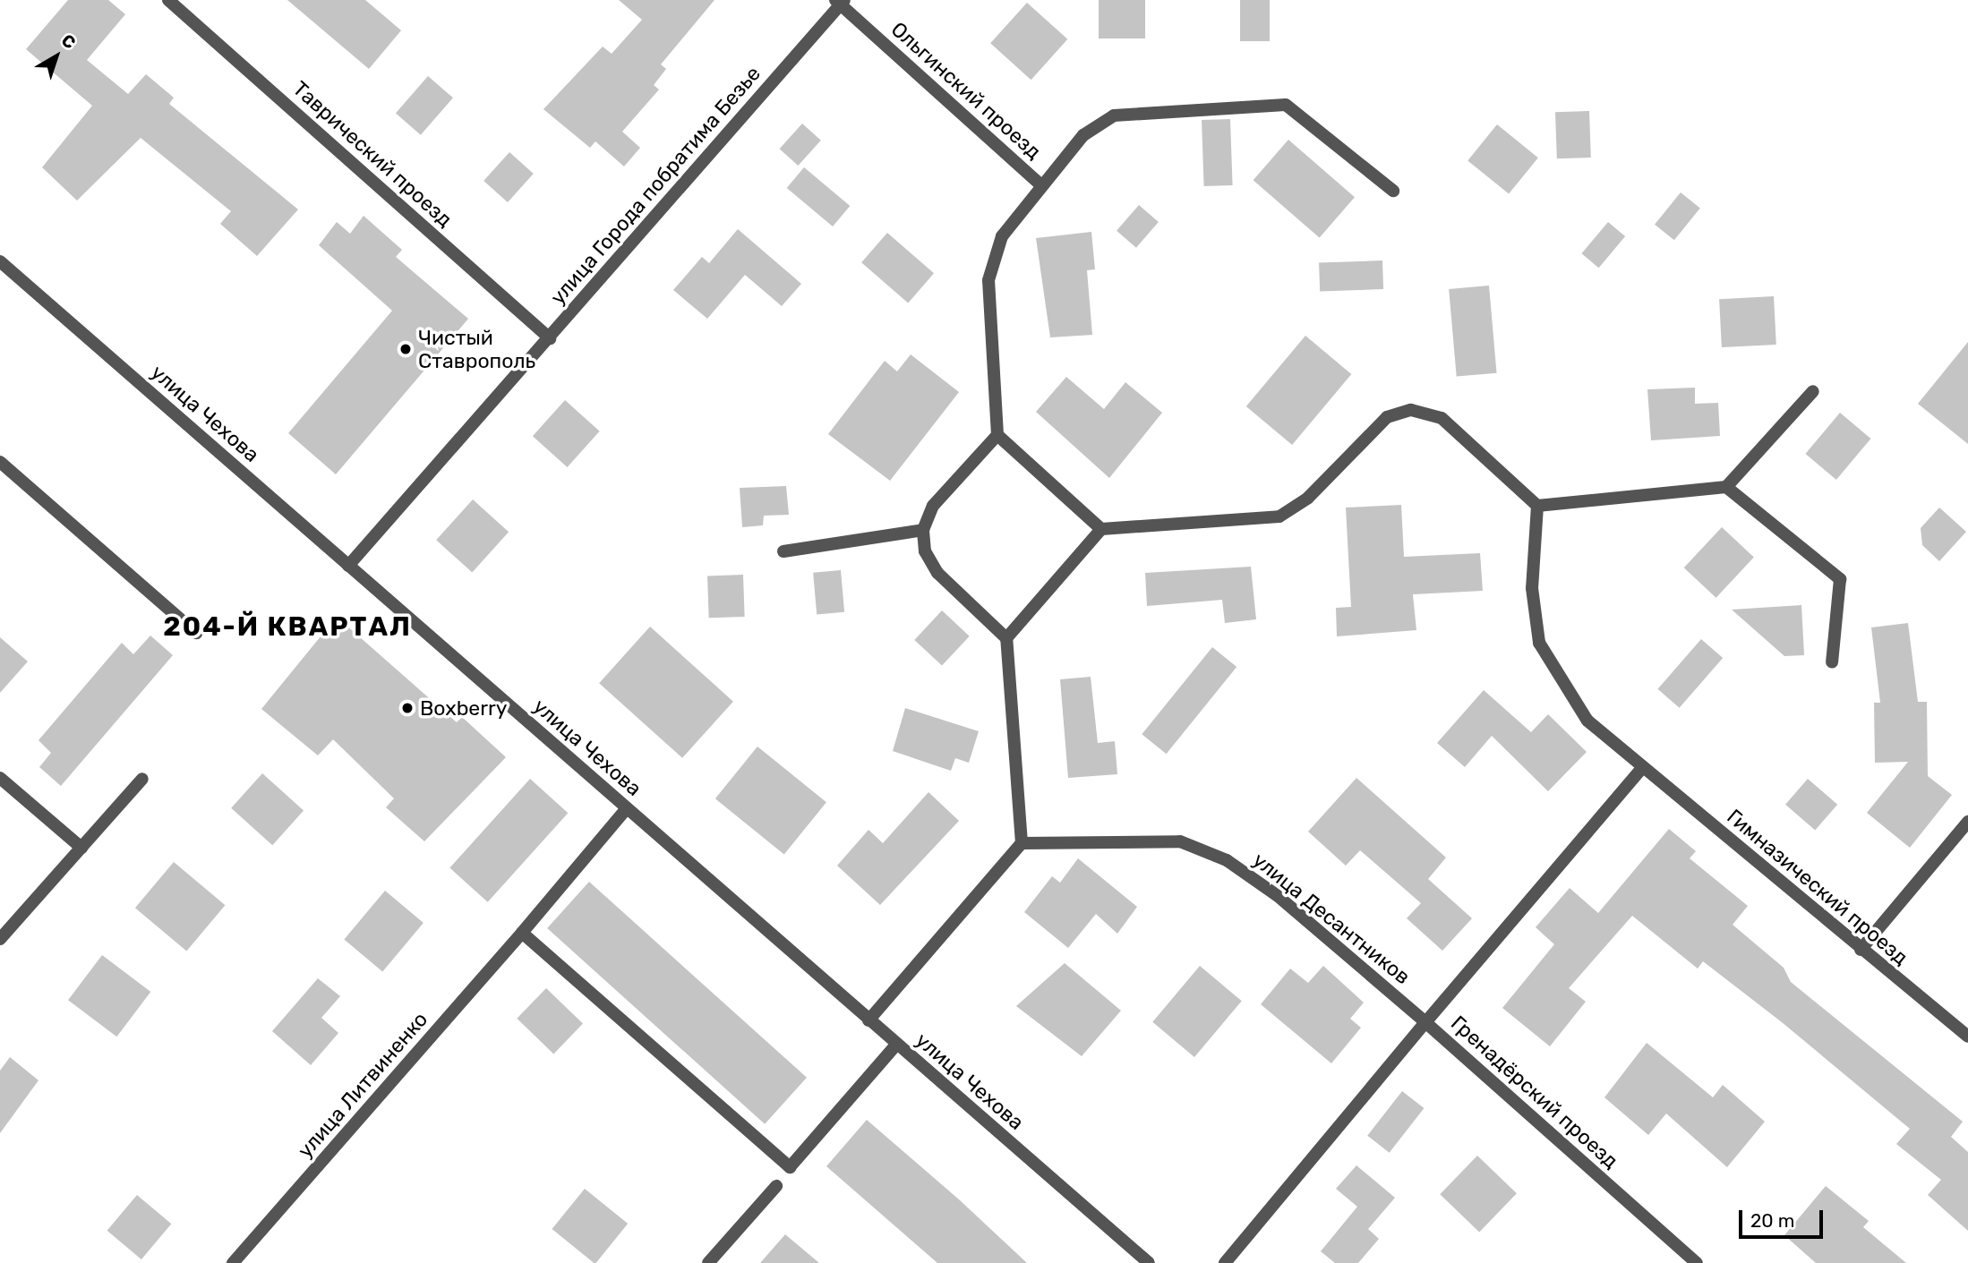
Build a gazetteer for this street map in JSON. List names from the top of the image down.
{
  "streets": {
    "street": [
      "Ольгинский проезд",
      "Таврический проезд",
      "улица Города побратима Безье",
      "улица Чехова",
      "Гимназический проезд",
      "улица Десантников",
      "улица Литвиненко",
      "Гренадёрский проезд"
    ]
  },
  "crossings": [
    ["Ольгинский проезд", "улица Города побратима Безье"],
    ["Таврический проезд", "улица Города побратима Безье"],
    ["улица Города побратима Безье", "улица Чехова"],
    ["улица Чехова", "улица Литвиненко"],
    ["Гимназический проезд", "Гренадёрский проезд"],
    ["улица Десантников", "Гренадёрский проезд"]
  ],
  "districts": ["204-Й КВАРТАЛ"],
  "places": ["Чистый Ставрополь", "Boxberry"],
  "scale_bar": "20 m",
  "north": "top right"
}
